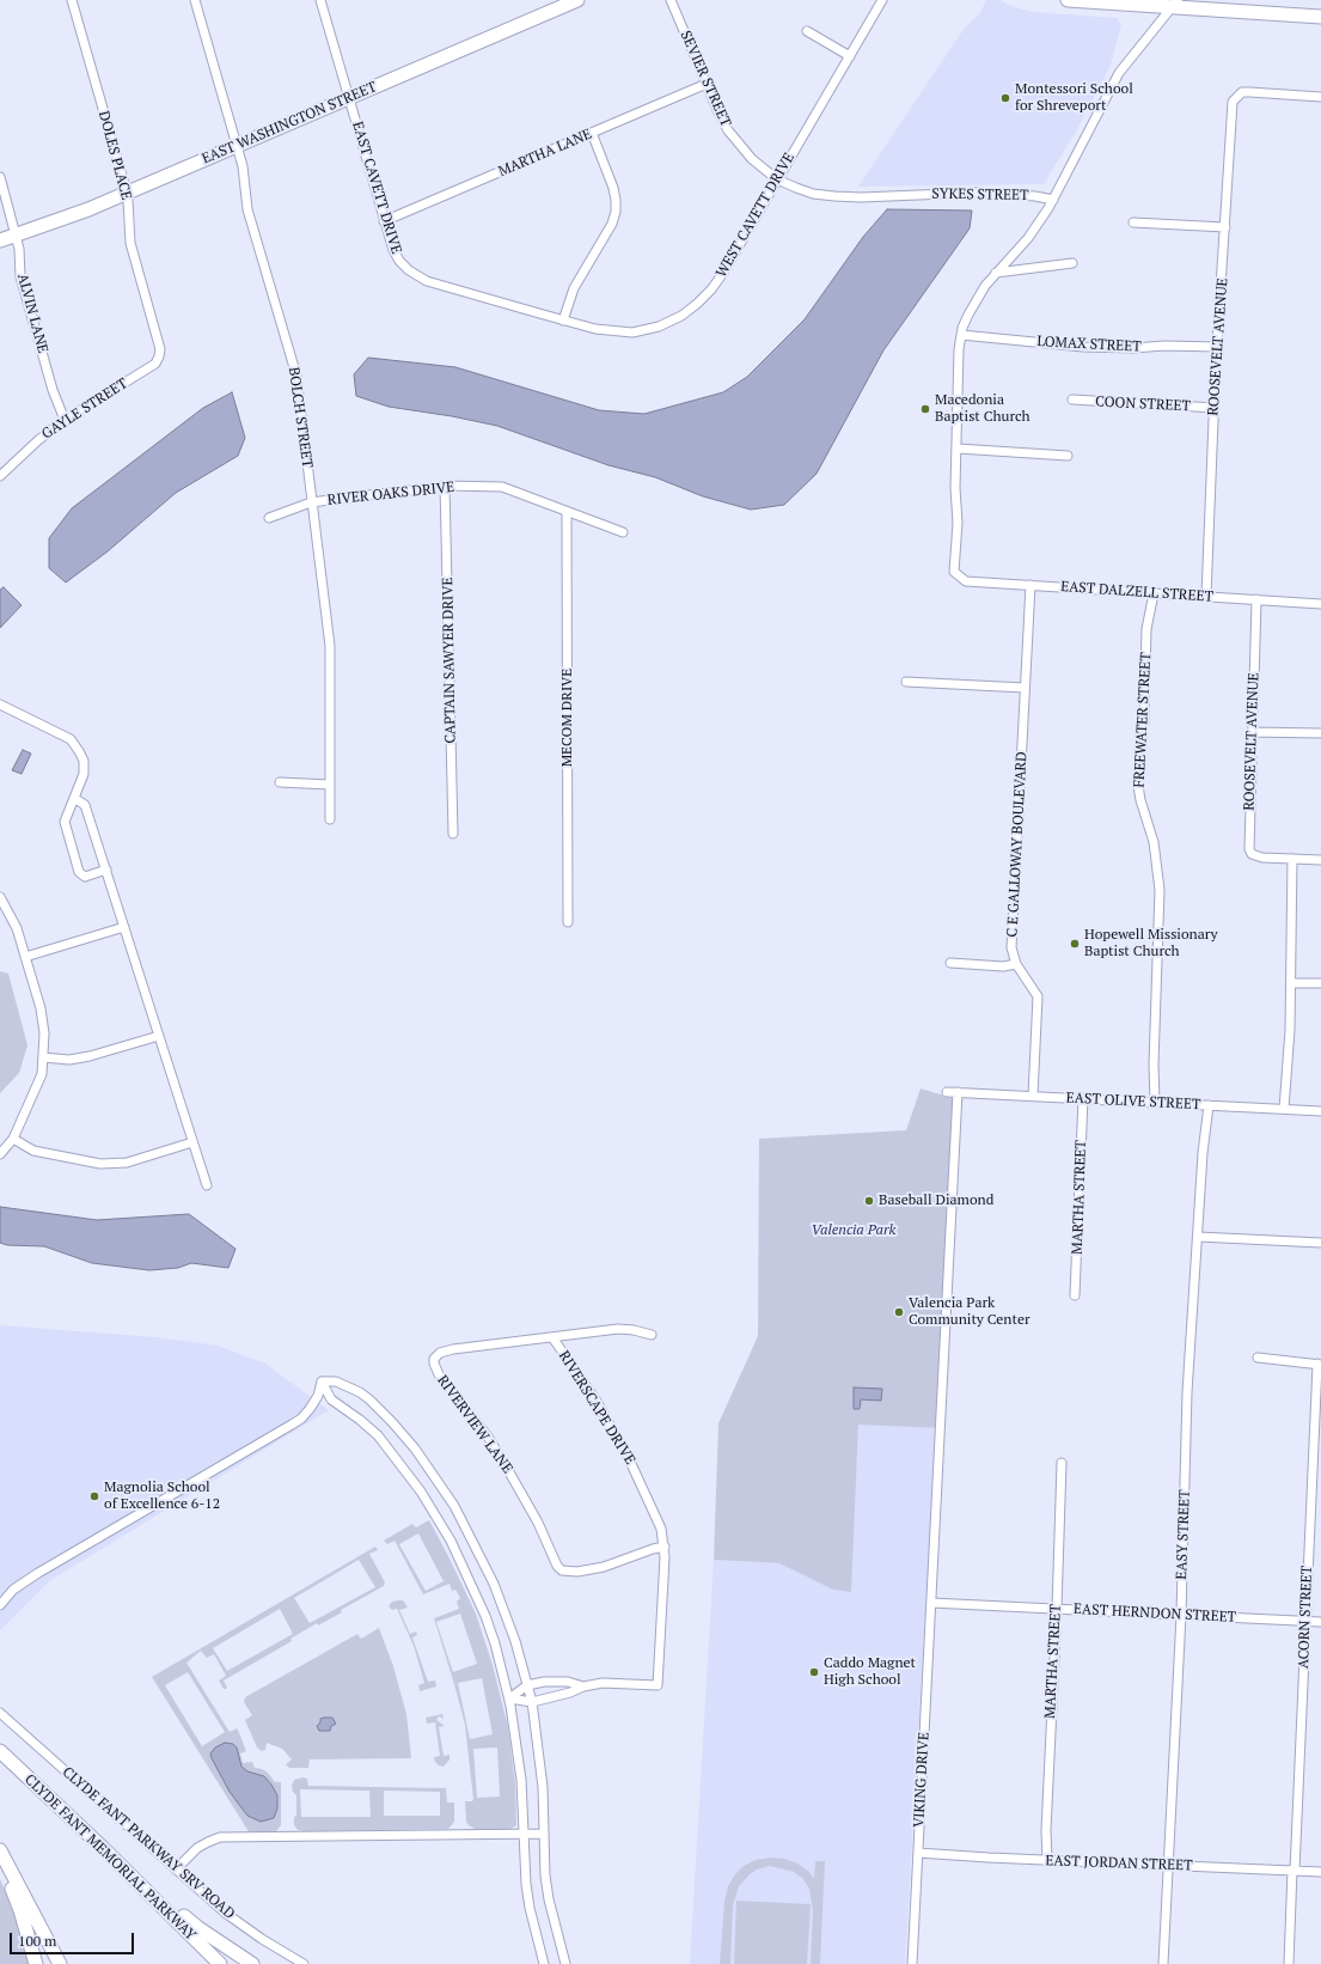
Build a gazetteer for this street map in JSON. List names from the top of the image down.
{
  "streets": {
    "street": [
      "SEVIER STREET",
      "EAST WASHINGTON STREET",
      "MARTHA LANE",
      "DOLES PLACE",
      "EAST CAVETT DRIVE",
      "SYKES STREET",
      "WEST CAVETT DRIVE",
      "ALVIN LANE",
      "LOMAX STREET",
      "ROOSEVELT AVENUE",
      "COON STREET",
      "GAYLE STREET",
      "BOLCH STREET",
      "RIVER OAKS DRIVE",
      "EAST DALZELL STREET",
      "CAPTAIN SAWYER DRIVE",
      "MECOM DRIVE",
      "FREEWATER STREET",
      "C E GALLOWAY BOULEVARD",
      "EAST OLIVE STREET",
      "MARTHA STREET",
      "RIVERSCAPE DRIVE",
      "RIVERVIEW LANE",
      "EASY STREET",
      "EAST HERNDON STREET",
      "ACORN STREET",
      "VIKING DRIVE",
      "CLYDE FANT PARKWAY SRV ROAD",
      "CLYDE FANT MEMORIAL PARKWAY",
      "EAST JORDAN STREET"
    ]
  },
  "crossings": [
    ["SEVIER STREET", "MARTHA LANE"],
    ["SEVIER STREET", "SYKES STREET"],
    ["SEVIER STREET", "WEST CAVETT DRIVE"],
    ["EAST WASHINGTON STREET", "DOLES PLACE"],
    ["EAST WASHINGTON STREET", "EAST CAVETT DRIVE"],
    ["EAST WASHINGTON STREET", "ALVIN LANE"],
    ["EAST WASHINGTON STREET", "BOLCH STREET"],
    ["MARTHA LANE", "EAST CAVETT DRIVE"],
    ["DOLES PLACE", "GAYLE STREET"],
    ["EAST CAVETT DRIVE", "WEST CAVETT DRIVE"],
    ["ALVIN LANE", "GAYLE STREET"],
    ["LOMAX STREET", "ROOSEVELT AVENUE"],
    ["ROOSEVELT AVENUE", "COON STREET"],
    ["ROOSEVELT AVENUE", "EAST DALZELL STREET"],
    ["BOLCH STREET", "RIVER OAKS DRIVE"],
    ["RIVER OAKS DRIVE", "CAPTAIN SAWYER DRIVE"],
    ["RIVER OAKS DRIVE", "MECOM DRIVE"],
    ["EAST DALZELL STREET", "FREEWATER STREET"],
    ["EAST DALZELL STREET", "C E GALLOWAY BOULEVARD"],
    ["FREEWATER STREET", "EAST OLIVE STREET"],
    ["C E GALLOWAY BOULEVARD", "EAST OLIVE STREET"],
    ["EAST OLIVE STREET", "MARTHA STREET"],
    ["EAST OLIVE STREET", "EASY STREET"],
    ["EAST OLIVE STREET", "VIKING DRIVE"],
    ["MARTHA STREET", "EAST HERNDON STREET"],
    ["MARTHA STREET", "EAST JORDAN STREET"],
    ["RIVERSCAPE DRIVE", "RIVERVIEW LANE"],
    ["EASY STREET", "EAST HERNDON STREET"],
    ["EASY STREET", "EAST JORDAN STREET"],
    ["EAST HERNDON STREET", "ACORN STREET"],
    ["EAST HERNDON STREET", "VIKING DRIVE"],
    ["ACORN STREET", "EAST JORDAN STREET"],
    ["VIKING DRIVE", "EAST JORDAN STREET"]
  ],
  "parks": ["Valencia Park"],
  "places": [
    "Montessori School for Shreveport",
    "Macedonia Baptist Church",
    "Hopewell Missionary Baptist Church",
    "Baseball Diamond",
    "Valencia Park Community Center",
    "Magnolia School of Excellence 6-12",
    "Caddo Magnet High School"
  ],
  "scale_bar": "100 m"
}
